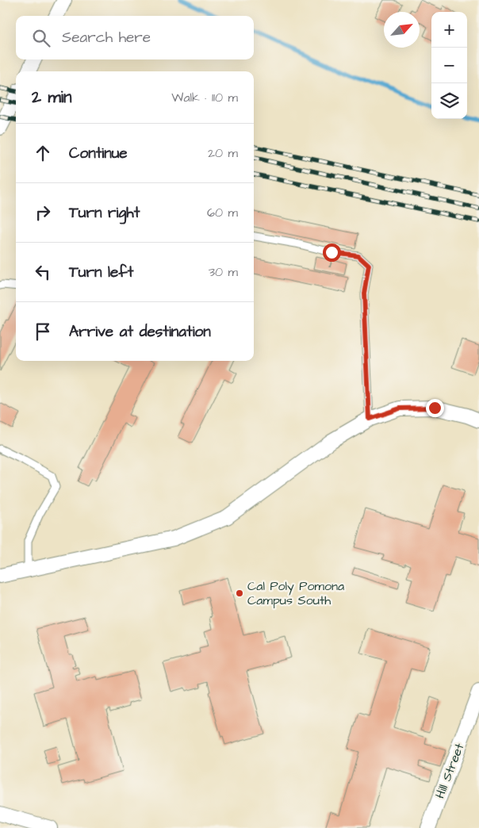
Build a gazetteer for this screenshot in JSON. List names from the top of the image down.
{
  "streets": {
    "street": ["Hill Street"]
  },
  "places": ["Cal Poly Pomona Campus South"],
  "north": "top right",
  "page": {
    "map_buttons": ["+", "−"],
    "search": "Search here",
    "heading": ["2 min", "Walk · 110 m"],
    "list": [
      ["Continue", "20 m"],
      ["Turn right", "60 m"],
      ["Turn left", "30 m"],
      "Arrive at destination"
    ]
  }
}
